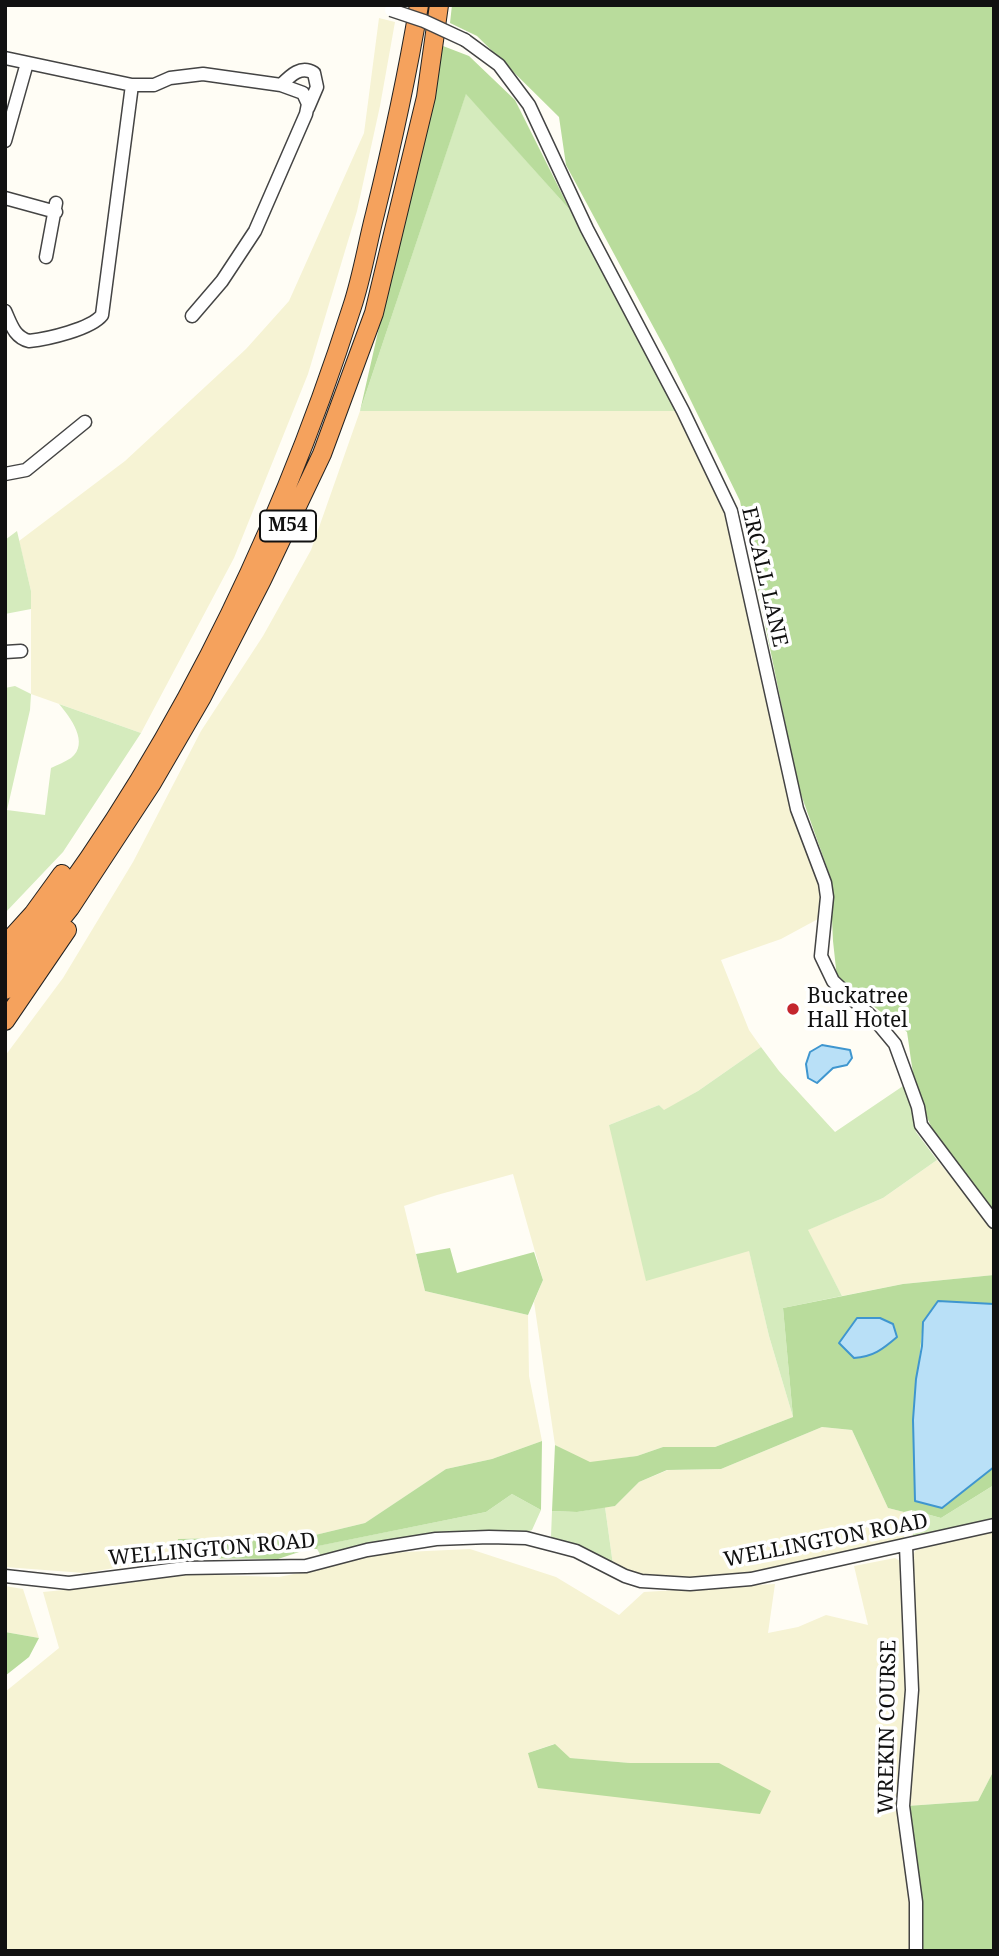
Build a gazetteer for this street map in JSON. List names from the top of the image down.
{
  "streets": {
    "highway": ["M54"],
    "street": ["ERCALL LANE", "WELLINGTON ROAD", "WREKIN COURSE"]
  },
  "crossings": [
    ["WELLINGTON ROAD", "WREKIN COURSE"]
  ],
  "places": ["Buckatree Hall Hotel"]
}
